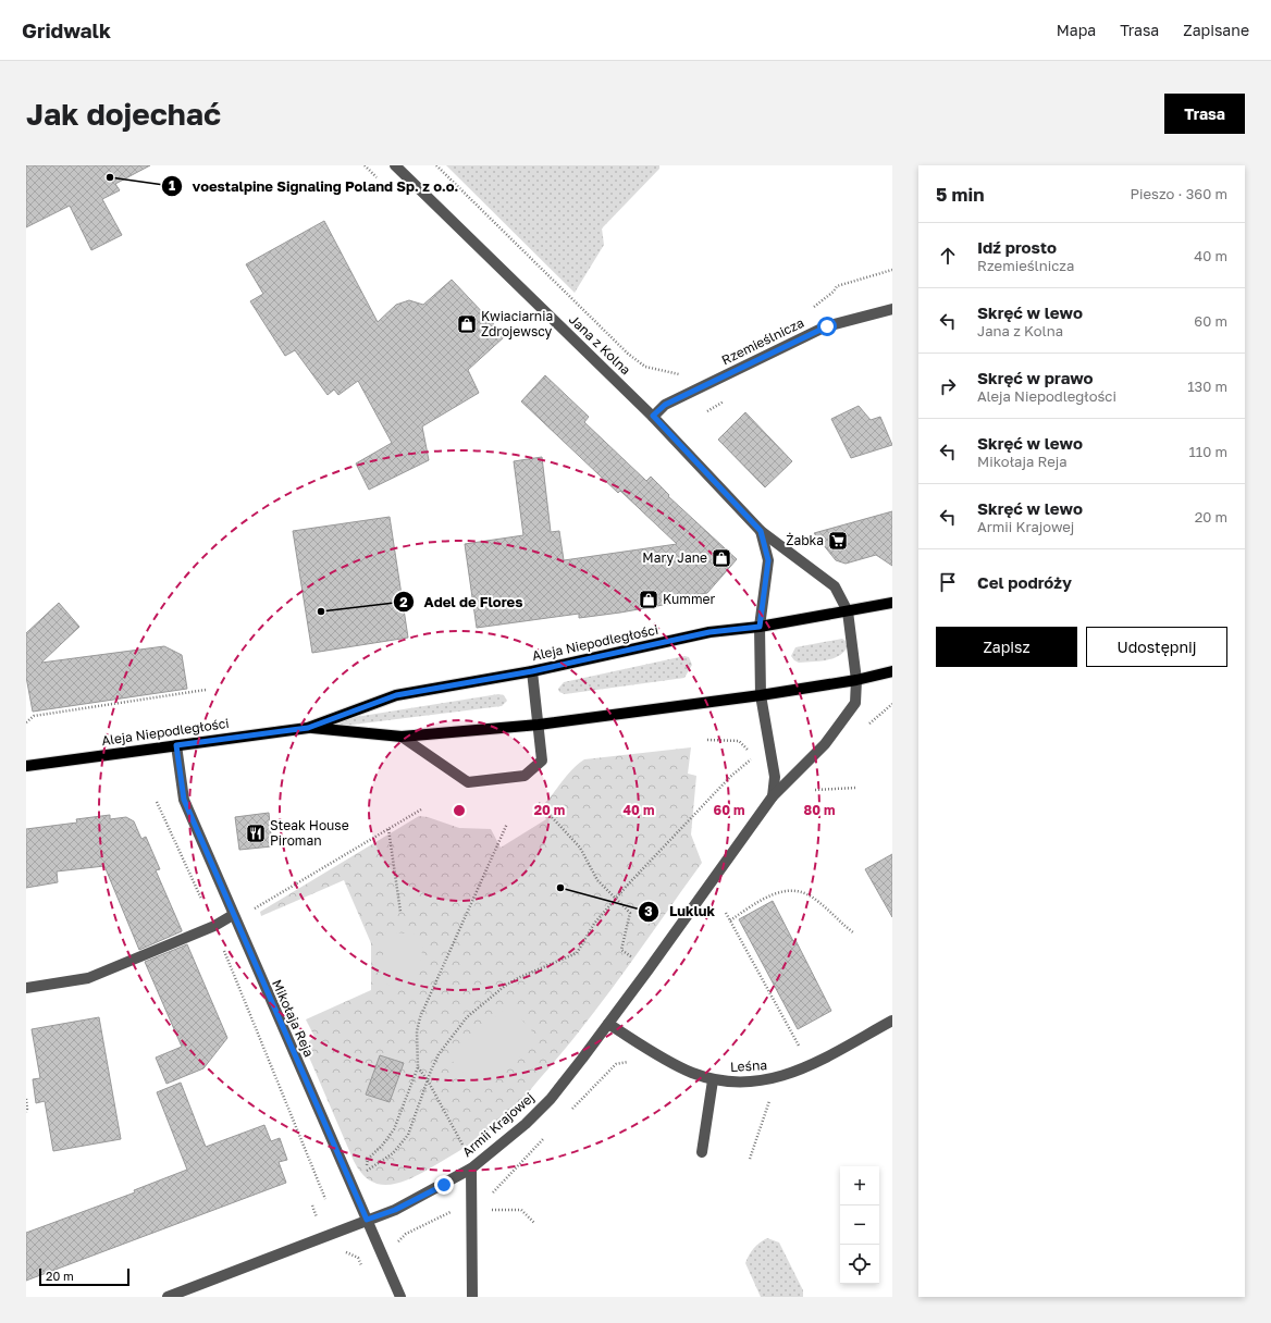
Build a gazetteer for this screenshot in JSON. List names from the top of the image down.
{
  "streets": {
    "main road": ["Aleja Niepodległości"],
    "street": [
      "Rzemieślnicza",
      "Jana z Kolna",
      "Mikołaja Reja",
      "Leśna",
      "Armii Krajowej"
    ]
  },
  "crossings": [
    ["Rzemieślnicza", "Jana z Kolna"],
    ["Jana z Kolna", "Aleja Niepodległości"],
    ["Jana z Kolna", "Armii Krajowej"],
    ["Aleja Niepodległości", "Mikołaja Reja"],
    ["Aleja Niepodległości", "Armii Krajowej"],
    ["Mikołaja Reja", "Armii Krajowej"],
    ["Leśna", "Armii Krajowej"]
  ],
  "places": {
    "other": ["voestalpine Signaling Poland Sp. z o.o.", "Adel de Flores", "Lukluk"],
    "shop": ["Kwiaciarnia Zdrojewscy", "Mary Jane", "Kummer"],
    "supermarket": ["Żabka"],
    "restaurant": ["Steak House Piroman"]
  },
  "scale_bar": "20 m",
  "page": {
    "header": "Gridwalk",
    "nav": ["Mapa", "Trasa", "Zapisane"],
    "buttons": [
      "Trasa",
      ["Zapisz", "Udostępnij"]
    ],
    "title": "Jak dojechać",
    "heading": ["5 min", "Pieszo · 360 m"],
    "list": [
      ["Idź prosto", "Rzemieślnicza", "40 m"],
      ["Skręć w lewo", "Jana z Kolna", "60 m"],
      ["Skręć w prawo", "Aleja Niepodległości", "130 m"],
      ["Skręć w lewo", "Mikołaja Reja", "110 m"],
      ["Skręć w lewo", "Armii Krajowej", "20 m"],
      "Cel podróży"
    ],
    "map_buttons": ["+", "−"],
    "scale": "20 m"
  },
  "rings": [
    "20 m",
    "40 m",
    "60 m",
    "80 m"
  ]
}
